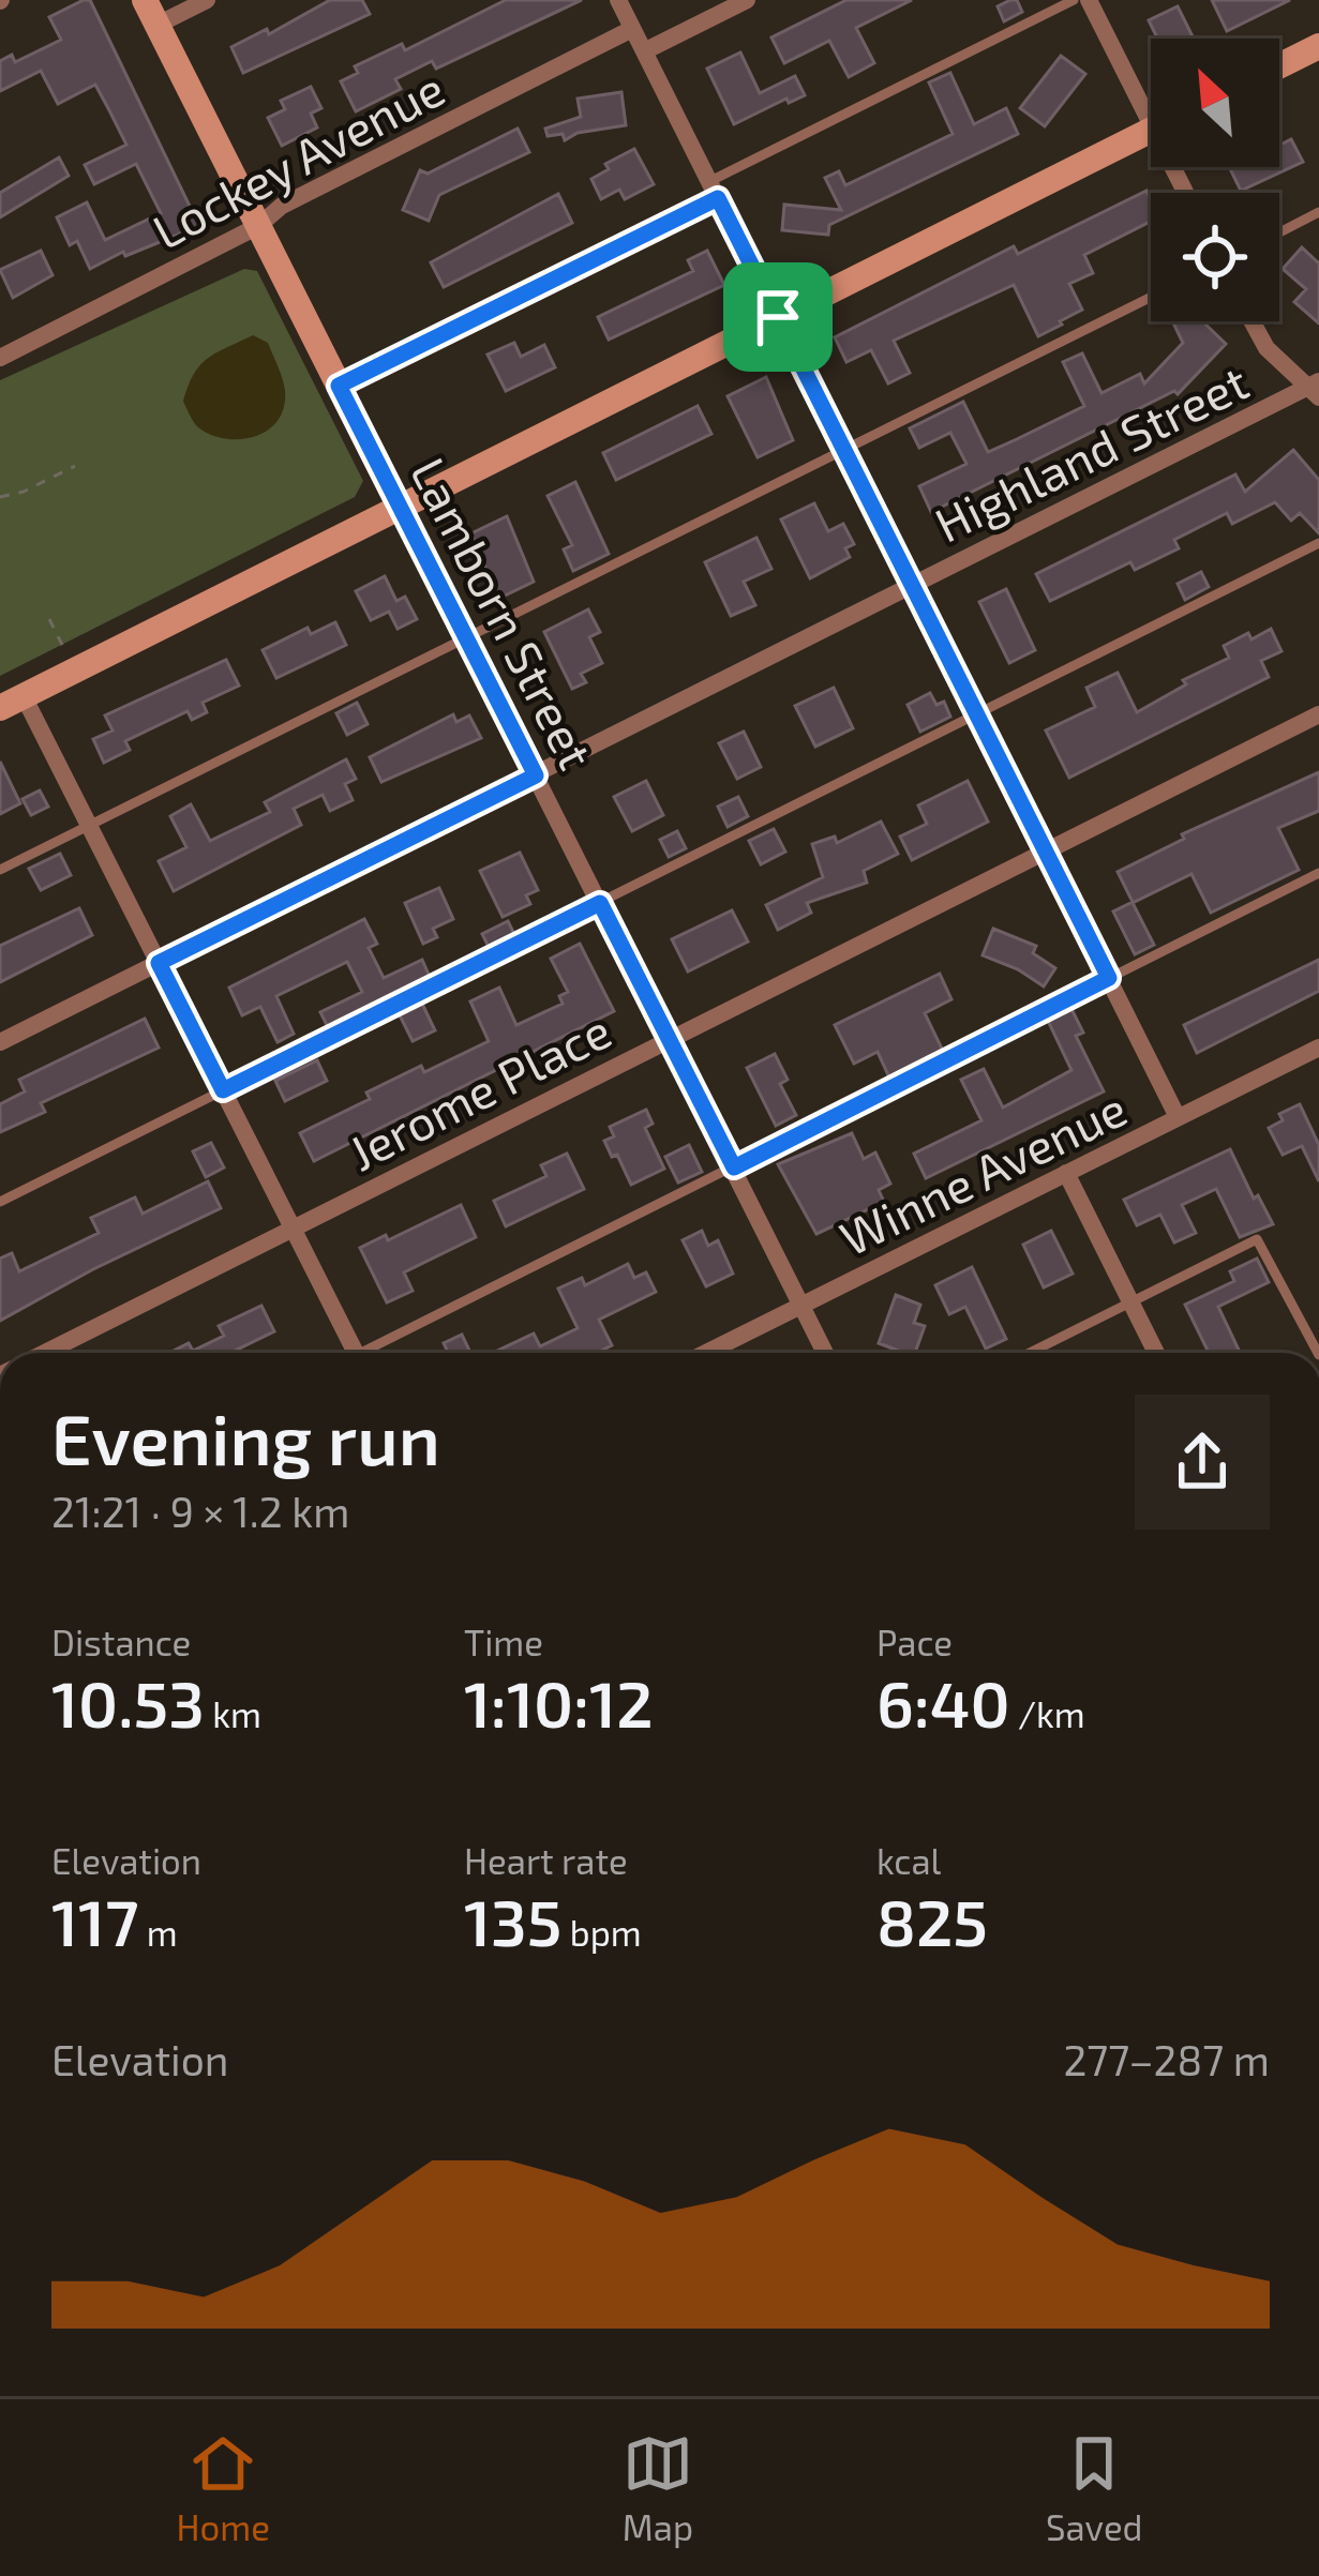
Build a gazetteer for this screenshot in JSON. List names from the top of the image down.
{
  "streets": {
    "street": [
      "Lockey Avenue",
      "Highland Street",
      "Lamborn Street",
      "Jerome Place",
      "Winne Avenue"
    ]
  },
  "crossings": [
    ["Lockey Avenue", "Lamborn Street"],
    ["Highland Street", "Lamborn Street"],
    ["Lamborn Street", "Jerome Place"],
    ["Lamborn Street", "Winne Avenue"]
  ],
  "north": "top left",
  "page": {
    "heading": ["Evening run", "21:21 · 9 × 1.2 km"],
    "stats": [
      ["Distance", "10.53 km"],
      ["Time", "1:10:12"],
      ["Pace", "6:40 /km"],
      ["Elevation", "117 m"],
      ["Heart rate", "135 bpm"],
      ["kcal", "825"]
    ],
    "chart": ["Elevation", "277–287 m"],
    "tabs": ["Home", "Map", "Saved"]
  }
}
